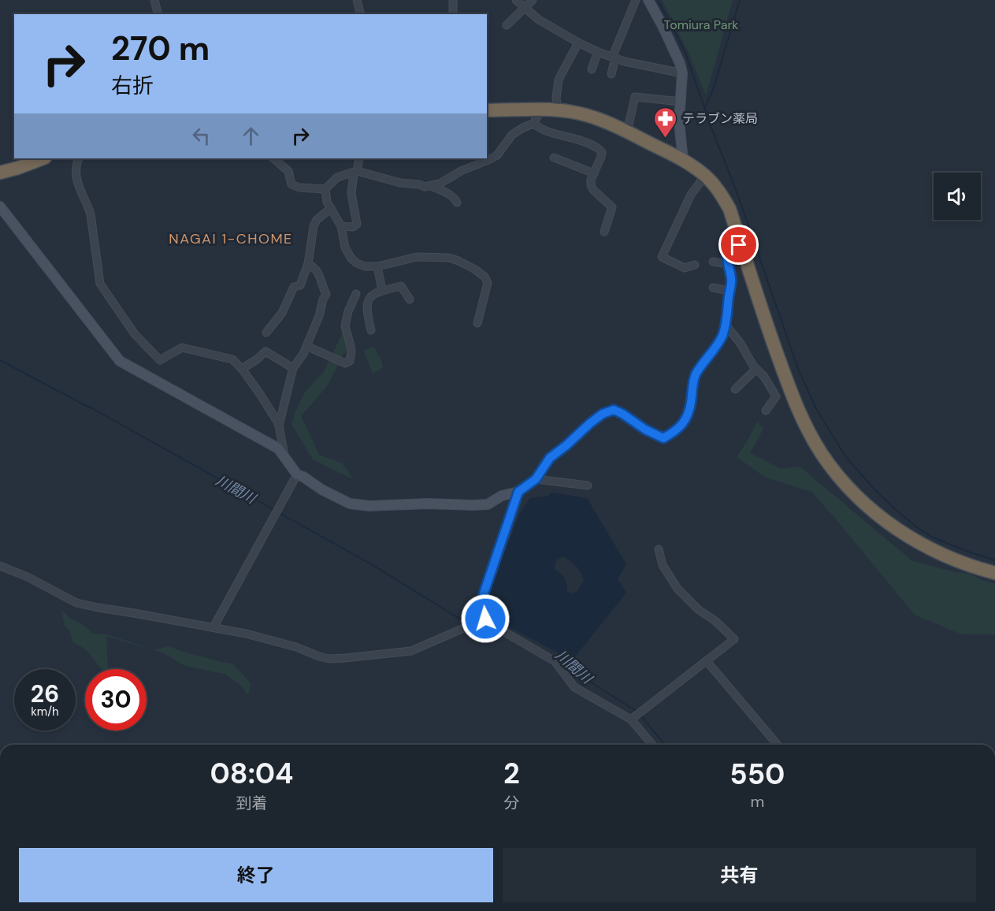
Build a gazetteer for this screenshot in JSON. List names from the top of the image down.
{
  "districts": ["NAGAI 1-CHOME"],
  "water": ["川間川"],
  "parks": ["Tomiura Park"],
  "places": {
    "pharmacy": ["テラブン薬局"]
  },
  "page": {
    "turn": ["270 m", "右折"],
    "speed": "26 km/h",
    "limit": "30",
    "eta": [
      "08:04",
      "到着",
      "2",
      "分",
      "550",
      "m"
    ],
    "buttons": ["終了", "共有"]
  }
}
